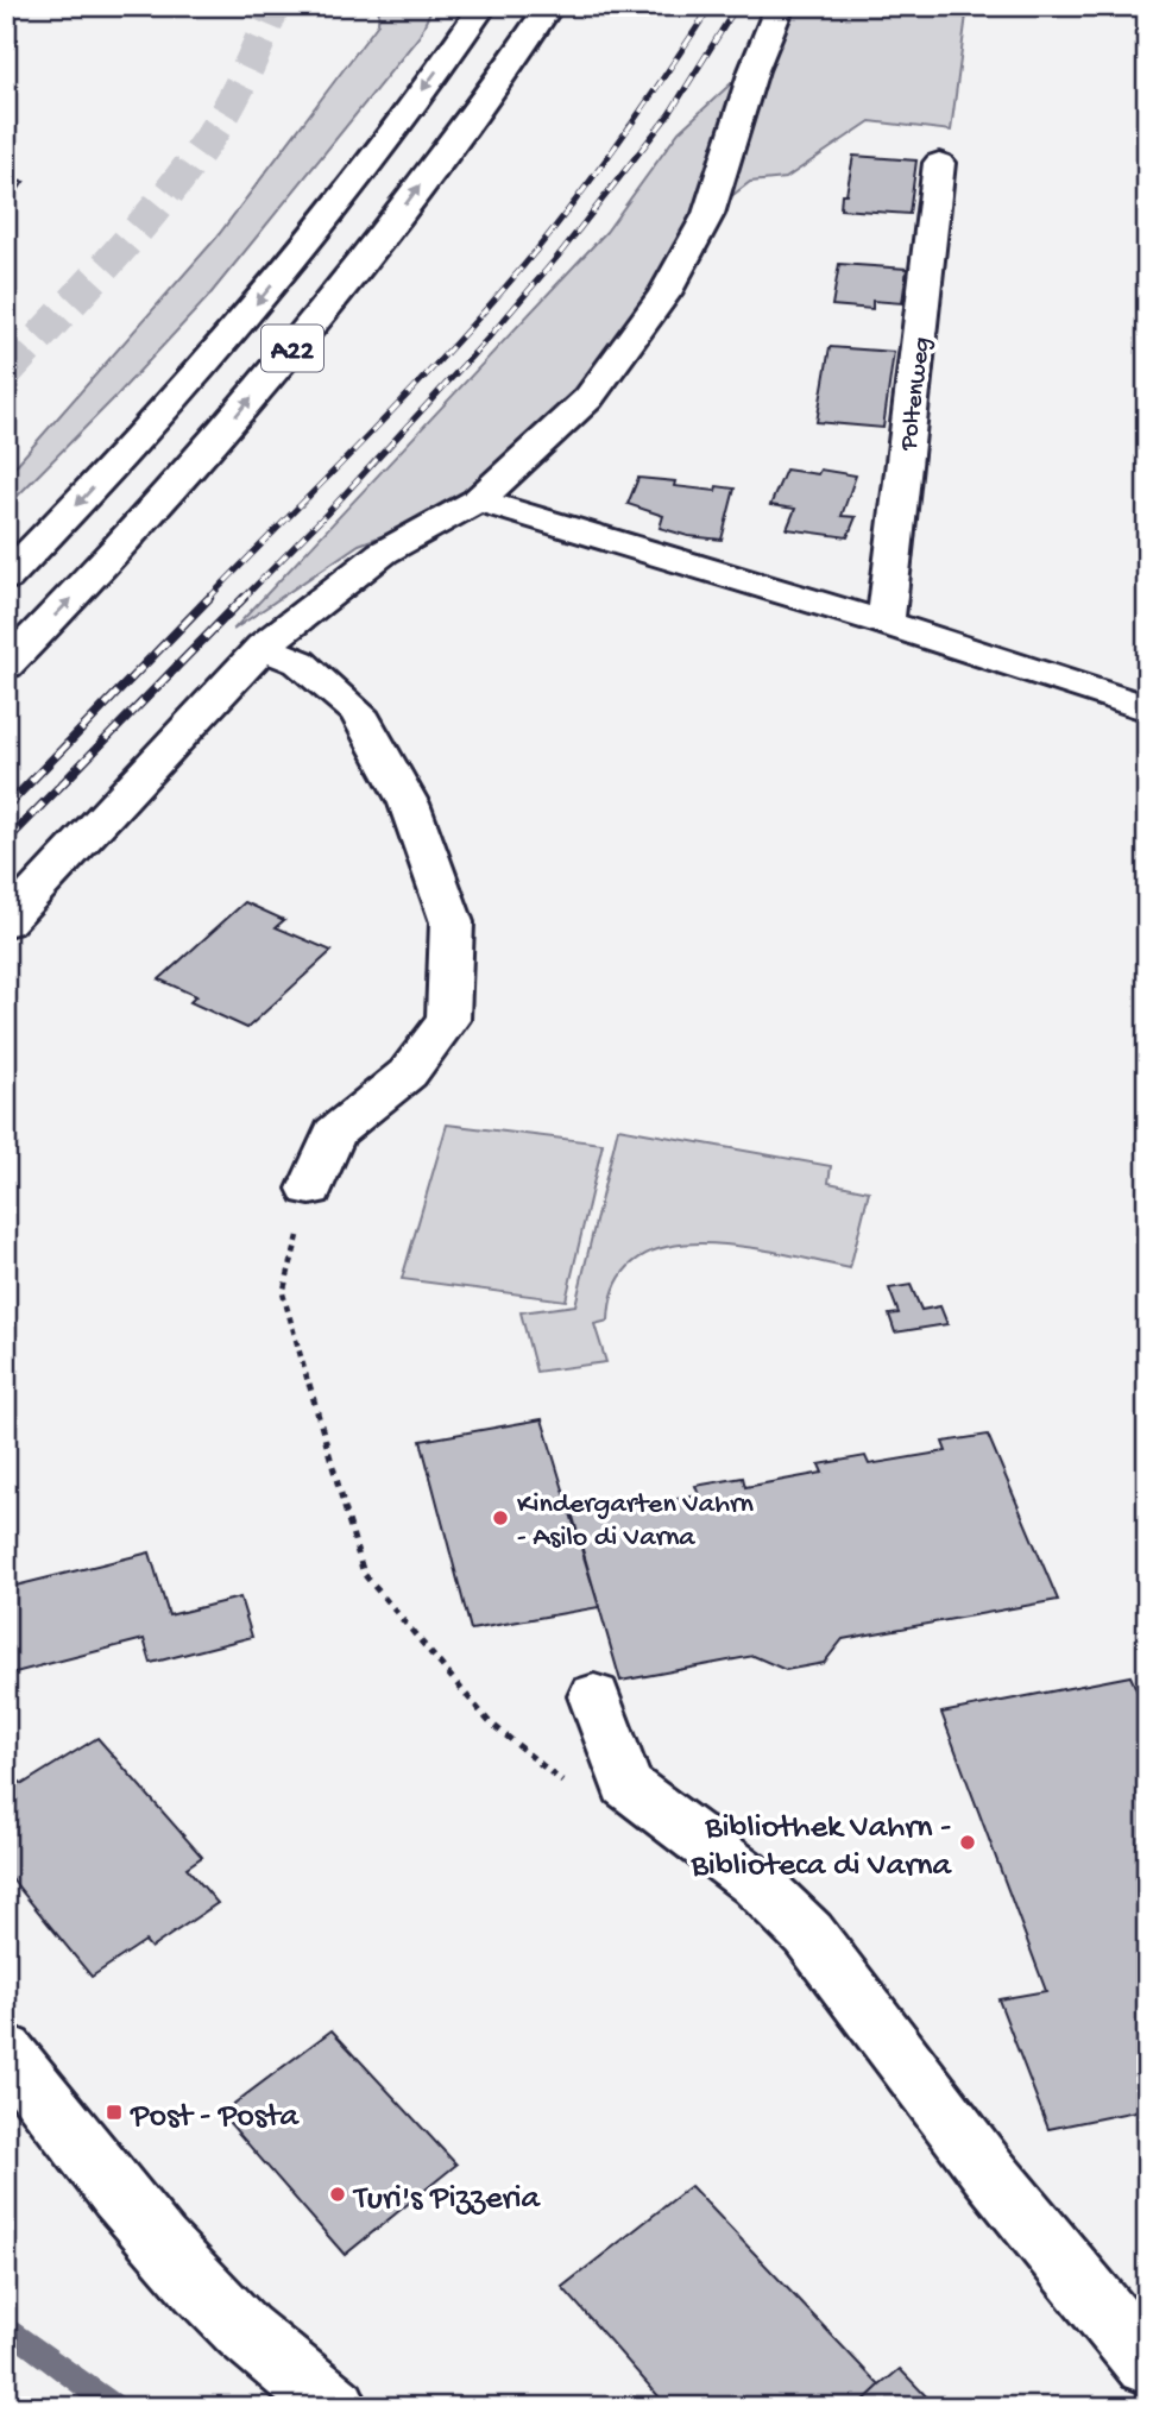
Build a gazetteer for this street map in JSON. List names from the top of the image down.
{
  "streets": {
    "main road": ["A22", "Poltenweg"]
  },
  "places": {
    "other": ["Kindergarten Vahrn - Asilo di Varna", "Bibliothek Vahrn - Biblioteca di Varna", "Turi's Pizzeria"],
    "transit": ["Post - Posta"]
  }
}
